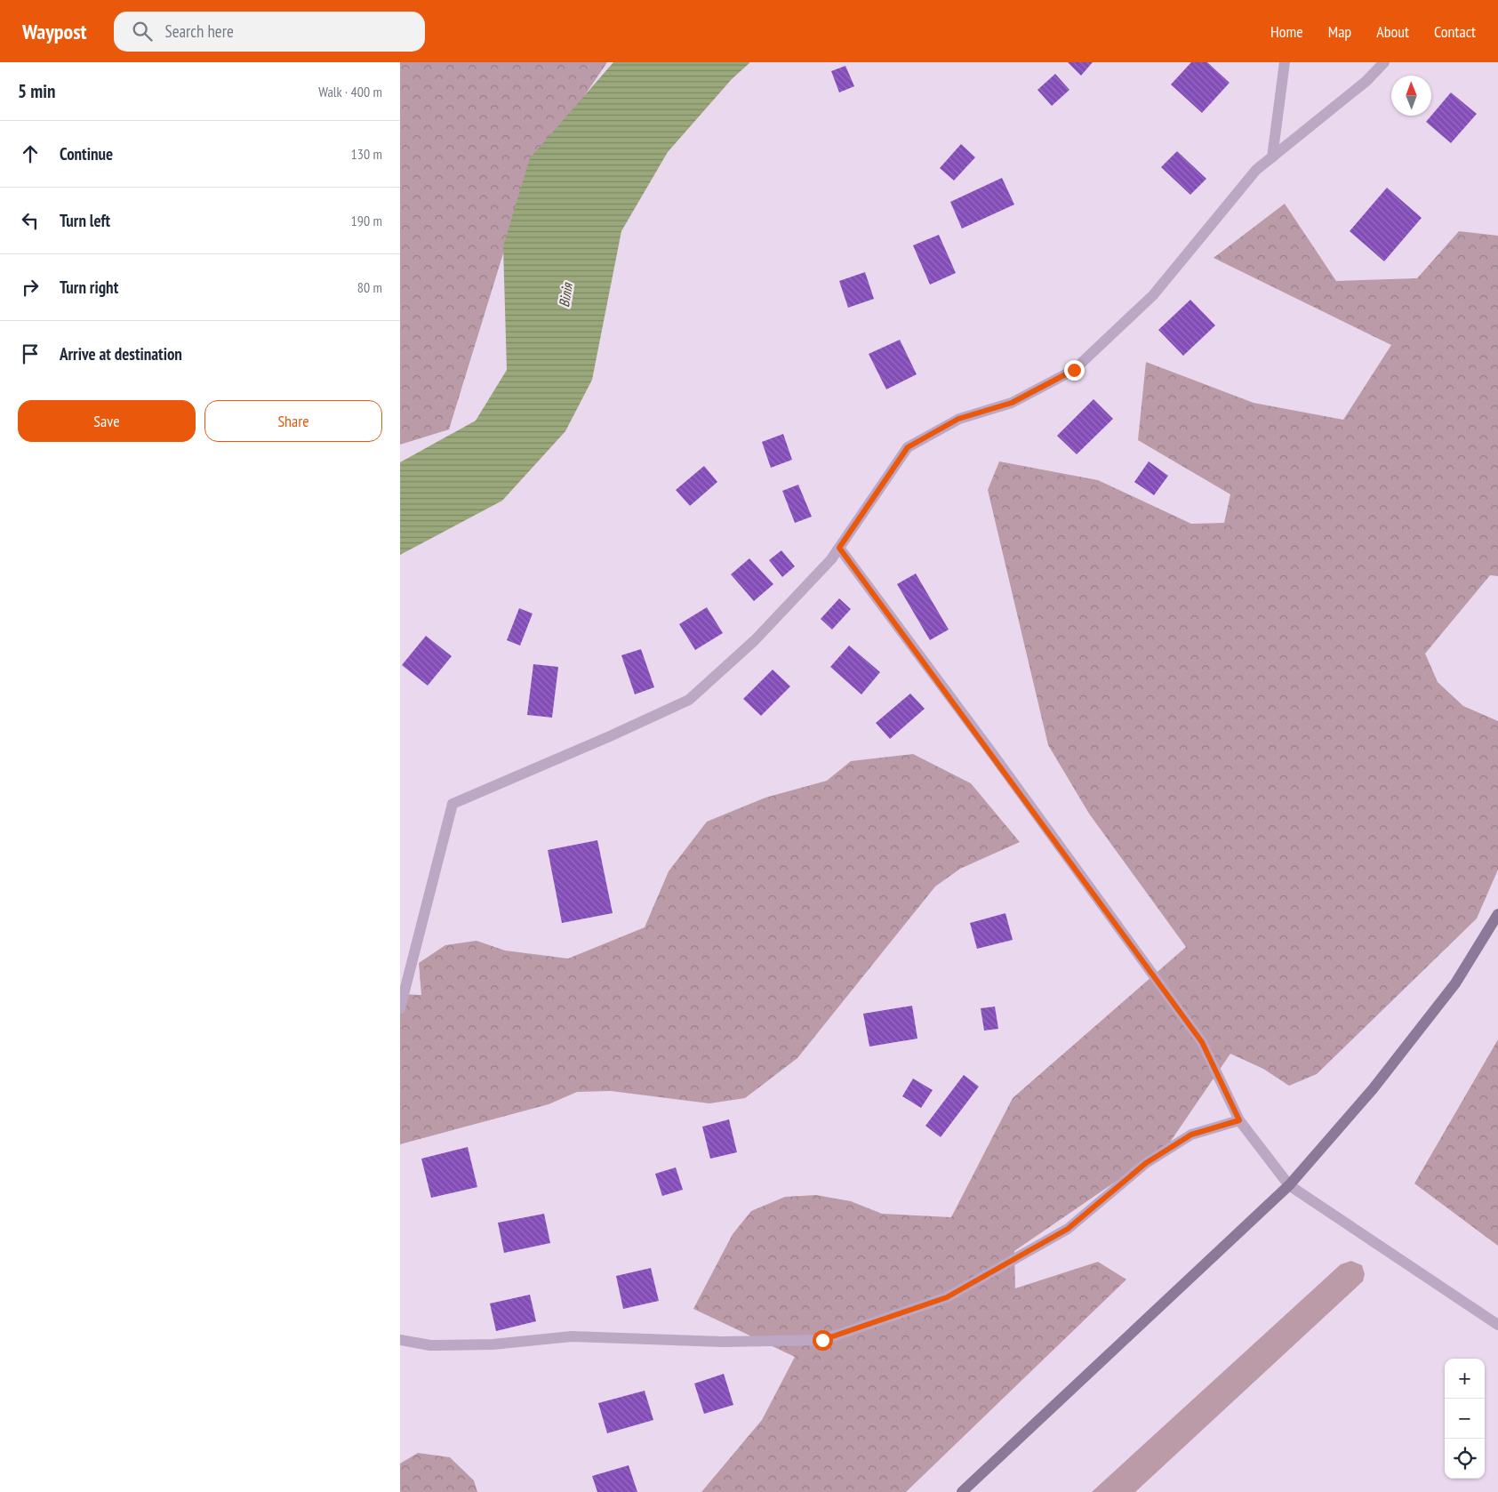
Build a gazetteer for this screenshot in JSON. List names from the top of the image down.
{
  "water": ["Вілія"],
  "north": "top",
  "page": {
    "header": "Waypost",
    "search": "Search here",
    "nav": [
      "Home",
      "Map",
      "About",
      "Contact"
    ],
    "heading": ["5 min", "Walk · 400 m"],
    "list": [
      ["Continue", "130 m"],
      ["Turn left", "190 m"],
      ["Turn right", "80 m"],
      "Arrive at destination"
    ],
    "buttons": ["Save", "Share"],
    "map_buttons": ["+", "−"]
  }
}
